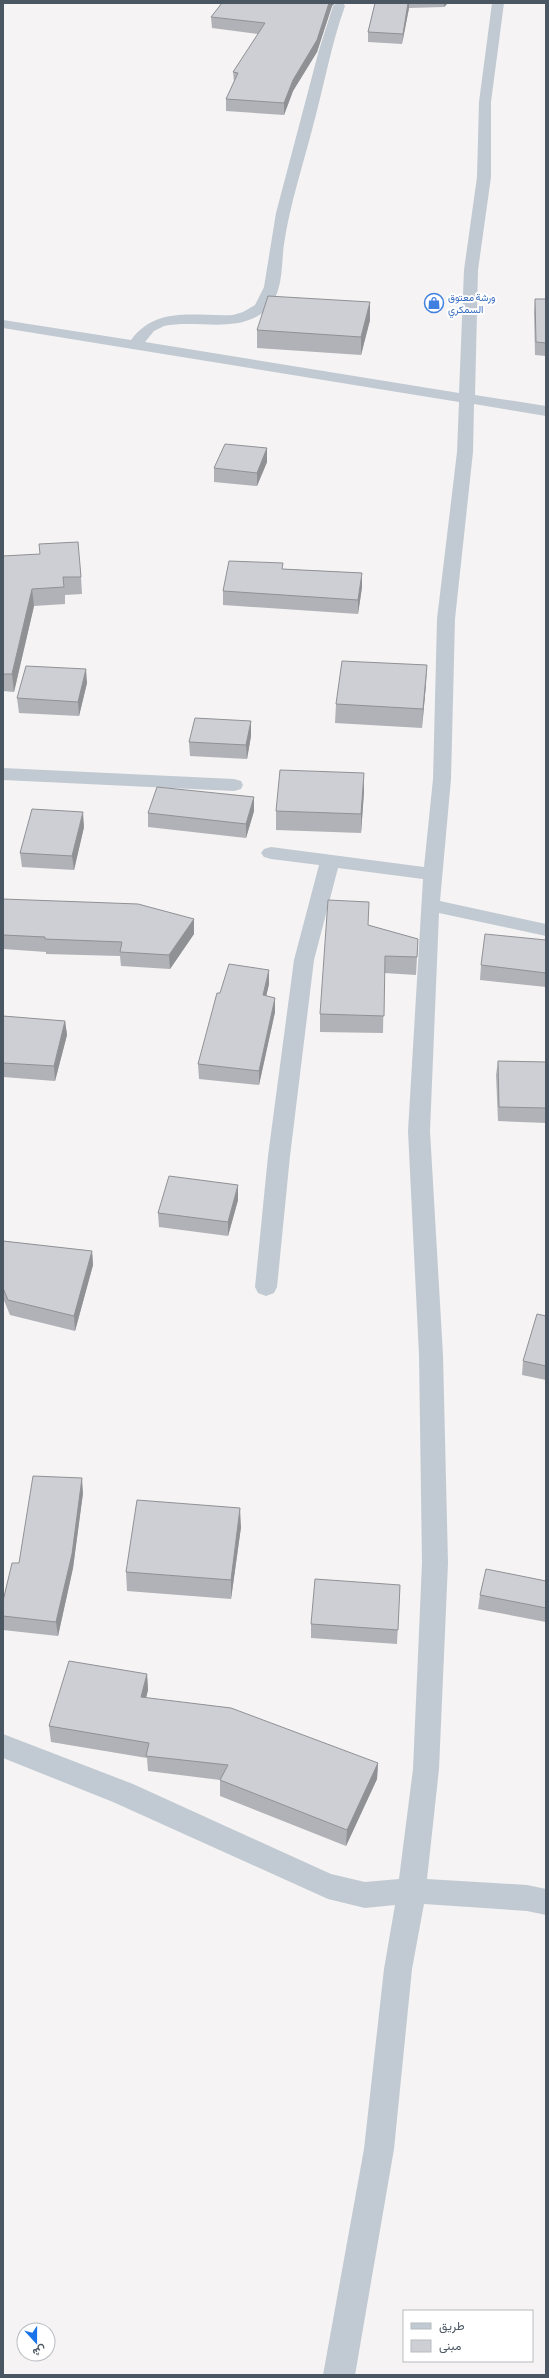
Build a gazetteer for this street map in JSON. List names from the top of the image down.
{
  "places": {
    "shop": ["ورشة معتوق السمكري"]
  },
  "legend": ["طريق", "مبنى"],
  "north": "bottom"
}
